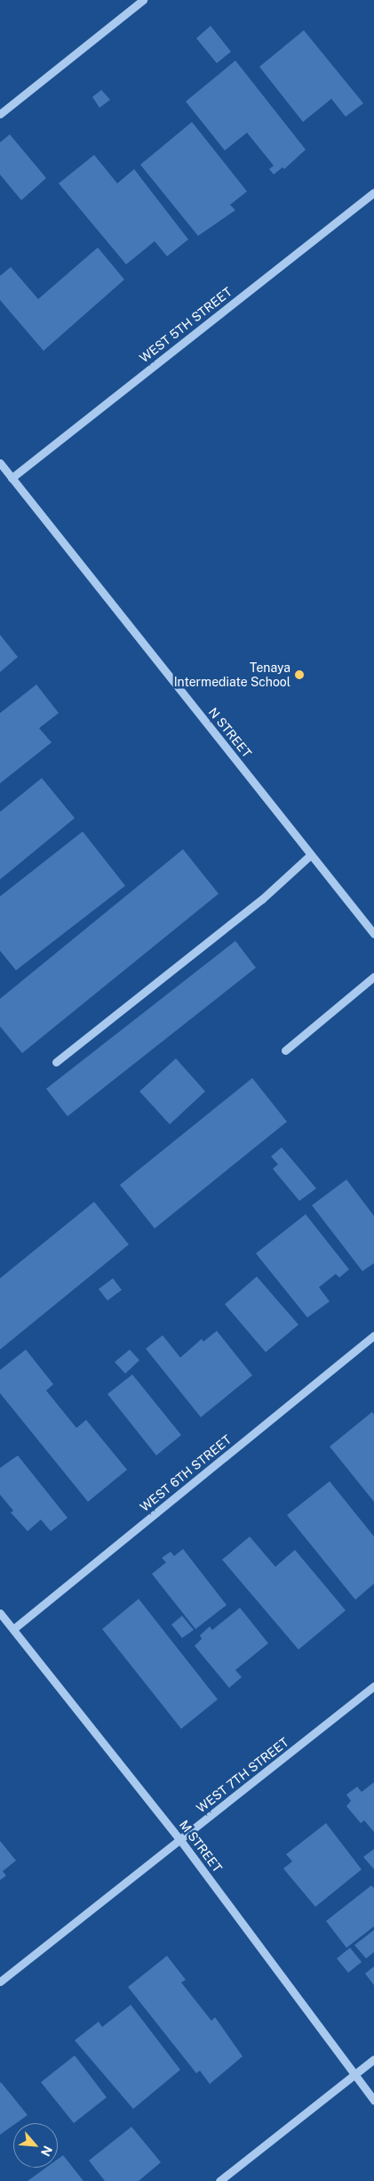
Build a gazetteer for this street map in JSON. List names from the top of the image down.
{
  "streets": {
    "street": [
      "WEST 5TH STREET",
      "N STREET",
      "WEST 6TH STREET",
      "WEST 7TH STREET",
      "M STREET"
    ]
  },
  "crossings": [
    ["WEST 5TH STREET", "N STREET"],
    ["WEST 6TH STREET", "M STREET"],
    ["WEST 7TH STREET", "M STREET"]
  ],
  "places": ["Tenaya Intermediate School"],
  "north": "bottom right"
}
